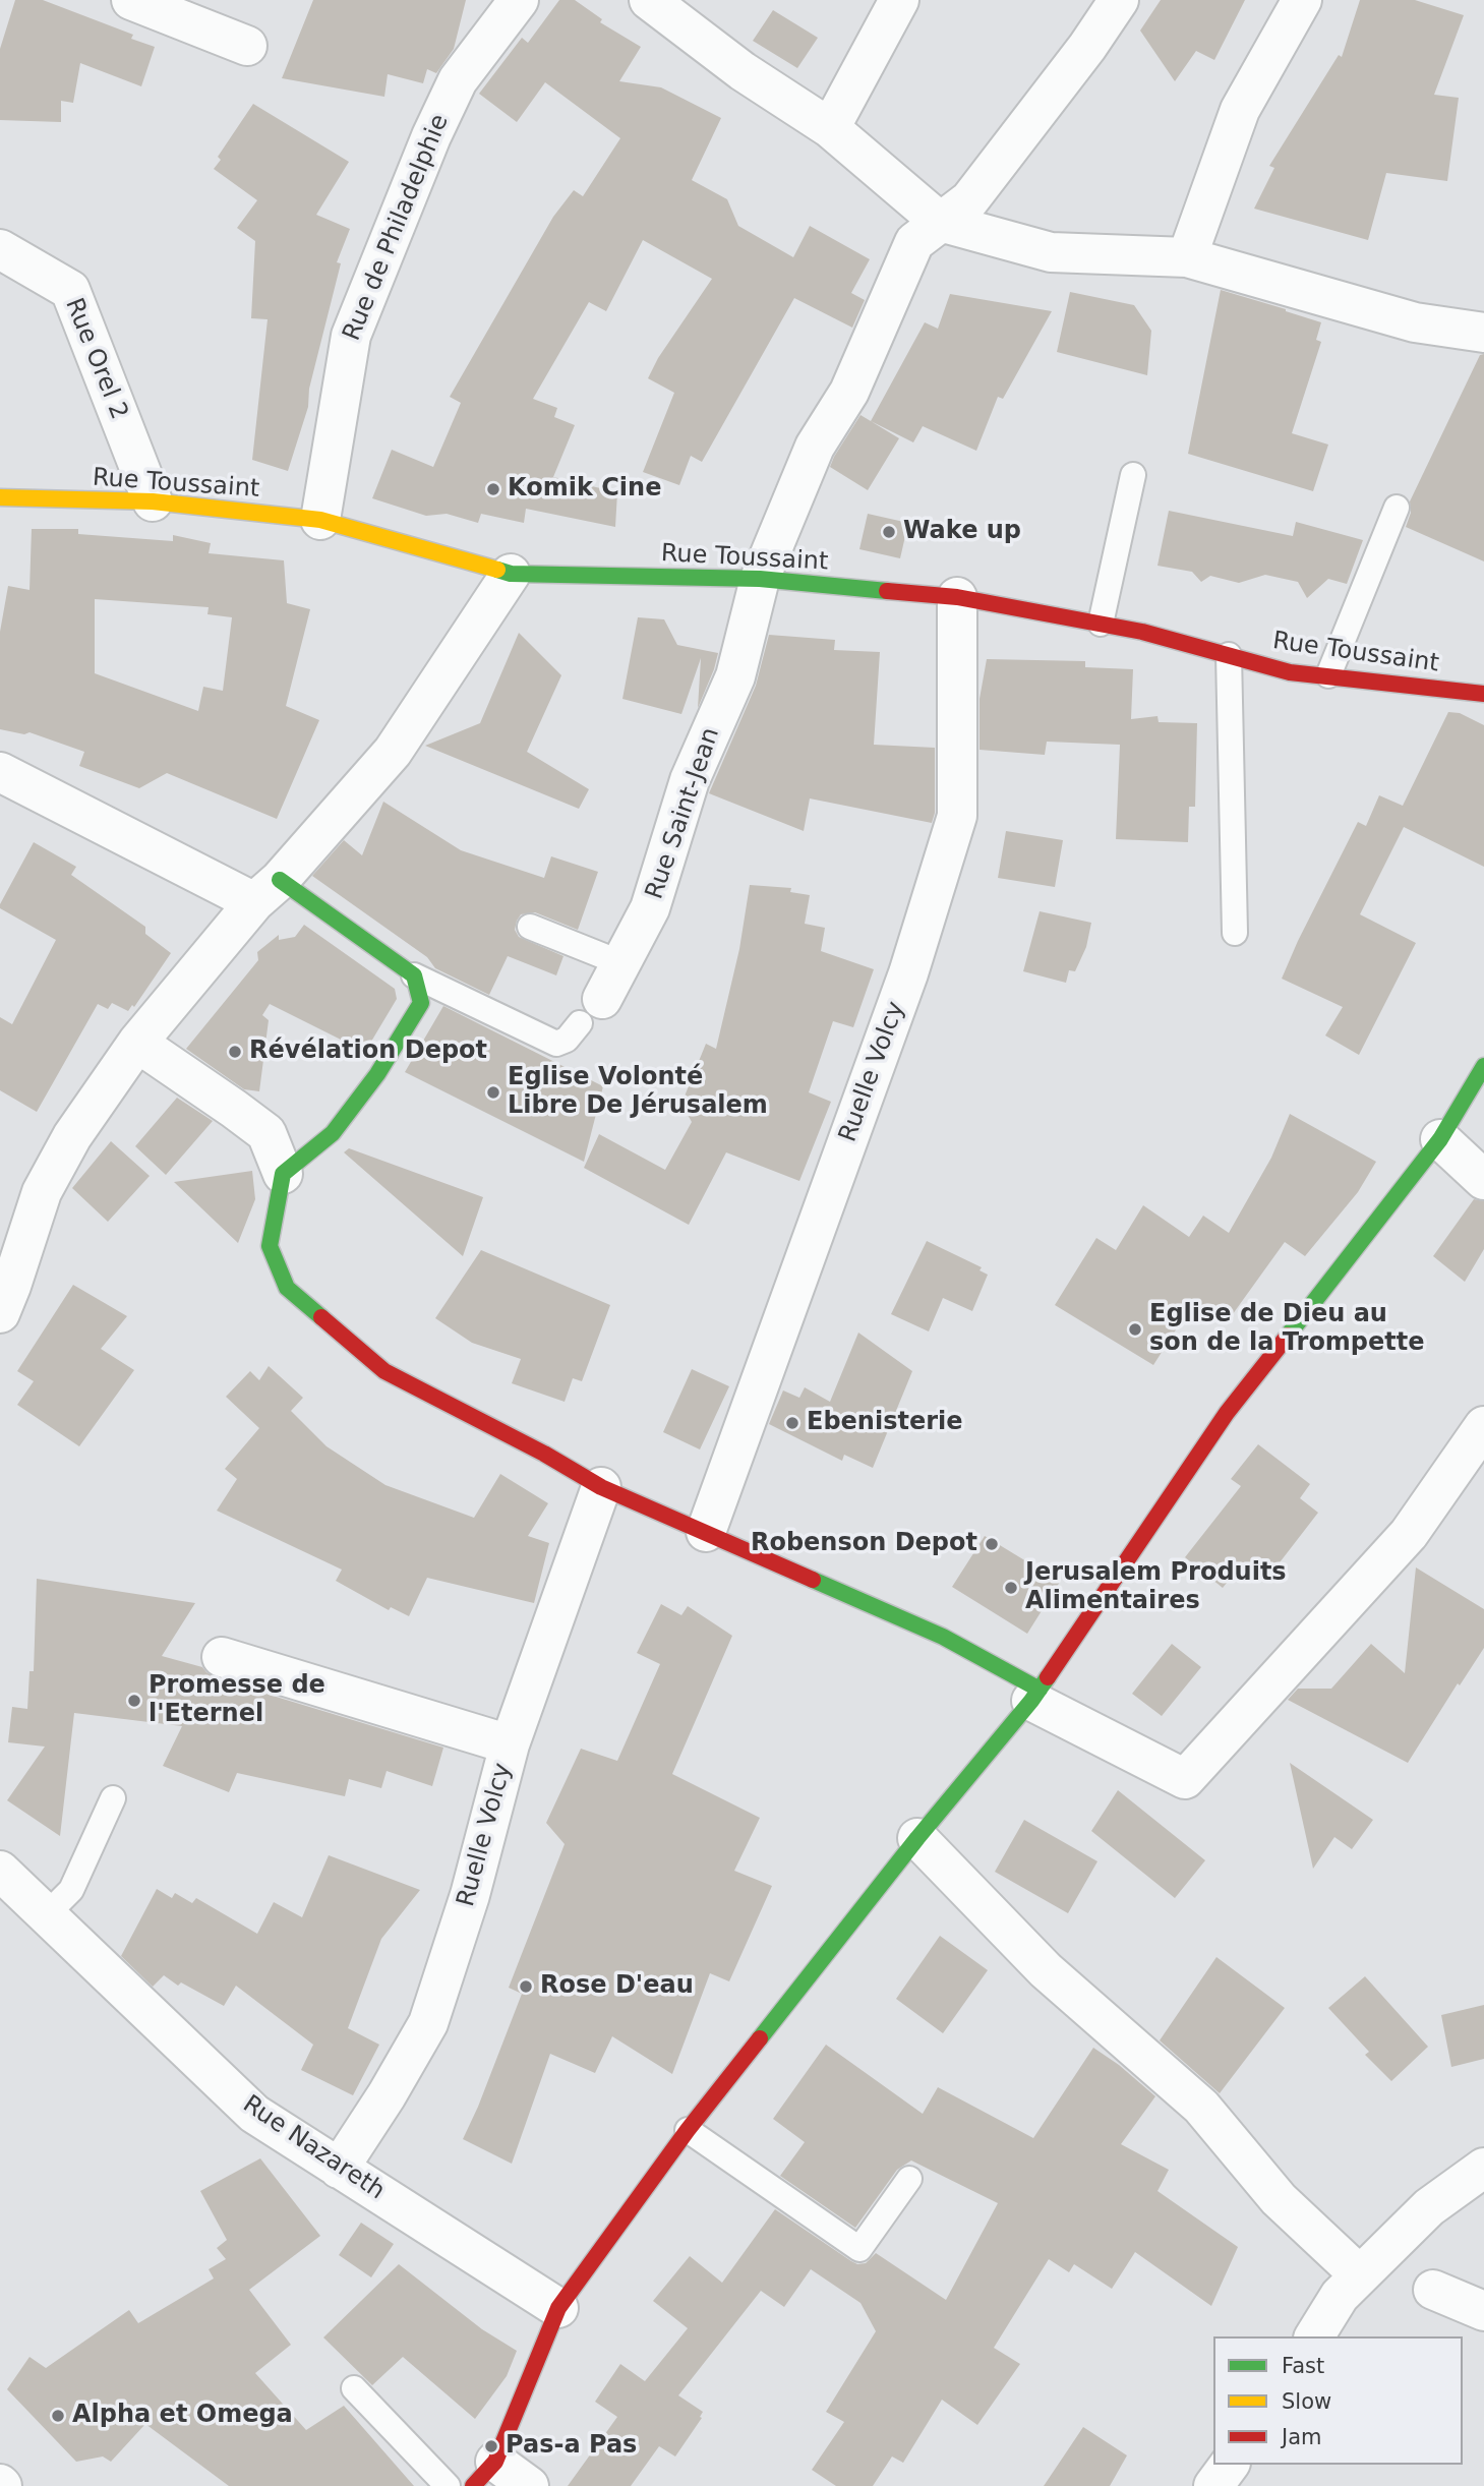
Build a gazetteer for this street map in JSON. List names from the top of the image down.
{
  "streets": {
    "street": [
      "Rue de Philadelphie",
      "Rue Orel 2",
      "Rue Toussaint",
      "Rue Saint-Jean",
      "Ruelle Volcy",
      "Rue Nazareth"
    ]
  },
  "crossings": [
    ["Rue de Philadelphie", "Rue Toussaint"],
    ["Rue Orel 2", "Rue Toussaint"],
    ["Rue Toussaint", "Rue Saint-Jean"],
    ["Rue Toussaint", "Ruelle Volcy"],
    ["Ruelle Volcy", "Rue Nazareth"]
  ],
  "places": [
    "Komik Cine",
    "Wake up",
    "Révélation Depot",
    "Eglise Volonté Libre De Jérusalem",
    "Eglise de Dieu au son de la Trompette",
    "Ebenisterie",
    "Robenson Depot",
    "Jerusalem Produits Alimentaires",
    "Promesse de l'Eternel",
    "Rose D'eau",
    "Alpha et Omega",
    "Pas-a Pas"
  ],
  "legend": ["Fast", "Slow", "Jam"]
}
